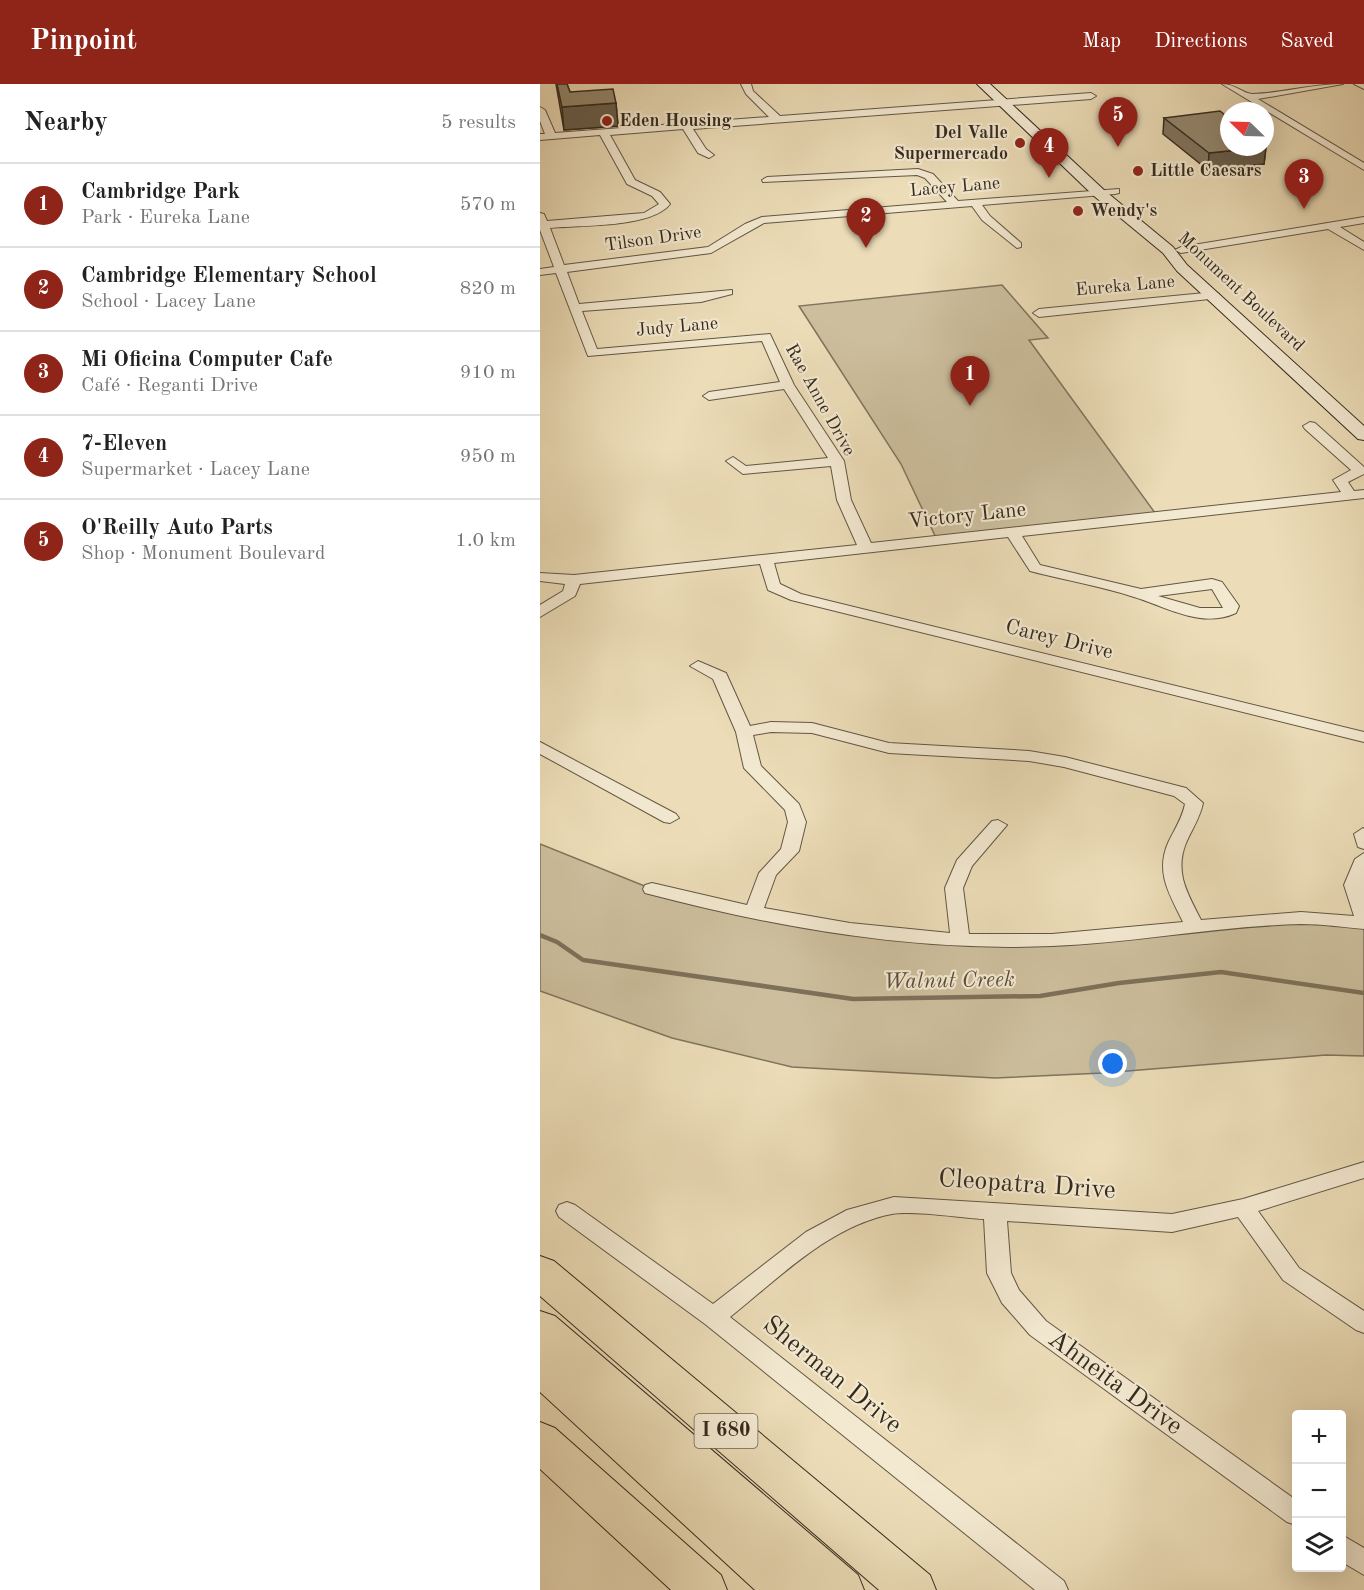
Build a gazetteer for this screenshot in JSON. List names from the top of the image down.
{
  "streets": {
    "highway": ["I 680"],
    "main road": ["Monument Boulevard"],
    "street": [
      "Lacey Lane",
      "Tilson Drive",
      "Eureka Lane",
      "Judy Lane",
      "Rae Anne Drive",
      "Victory Lane",
      "Carey Drive",
      "Cleopatra Drive",
      "Sherman Drive",
      "Ahneita Drive"
    ]
  },
  "crossings": [
    ["Lacey Lane", "Tilson Drive"],
    ["Lacey Lane", "Monument Boulevard"],
    ["Eureka Lane", "Monument Boulevard"],
    ["Judy Lane", "Rae Anne Drive"],
    ["Rae Anne Drive", "Victory Lane"],
    ["Victory Lane", "Carey Drive"],
    ["Cleopatra Drive", "Sherman Drive"],
    ["Cleopatra Drive", "Ahneita Drive"]
  ],
  "water": ["Walnut Creek"],
  "places": [
    "Eden Housing",
    "Del Valle Supermercado",
    "Little Caesars",
    "Wendy's"
  ],
  "north": "top left",
  "page": {
    "header": "Pinpoint",
    "nav": ["Map", "Directions", "Saved"],
    "heading": ["Nearby", "5 results"],
    "pins": [
      "5",
      "4",
      "3",
      "2",
      "1"
    ],
    "list": [
      {
        "mark": "1",
        "name": "Cambridge Park",
        "note": "Park · Eureka Lane",
        "value": "570 m"
      },
      {
        "mark": "2",
        "name": "Cambridge Elementary School",
        "note": "School · Lacey Lane",
        "value": "820 m"
      },
      {
        "mark": "3",
        "name": "Mi Oficina Computer Cafe",
        "note": "Café · Reganti Drive",
        "value": "910 m"
      },
      {
        "mark": "4",
        "name": "7-Eleven",
        "note": "Supermarket · Lacey Lane",
        "value": "950 m"
      },
      {
        "mark": "5",
        "name": "O'Reilly Auto Parts",
        "note": "Shop · Monument Boulevard",
        "value": "1.0 km"
      }
    ],
    "map_buttons": ["+", "−"]
  }
}
